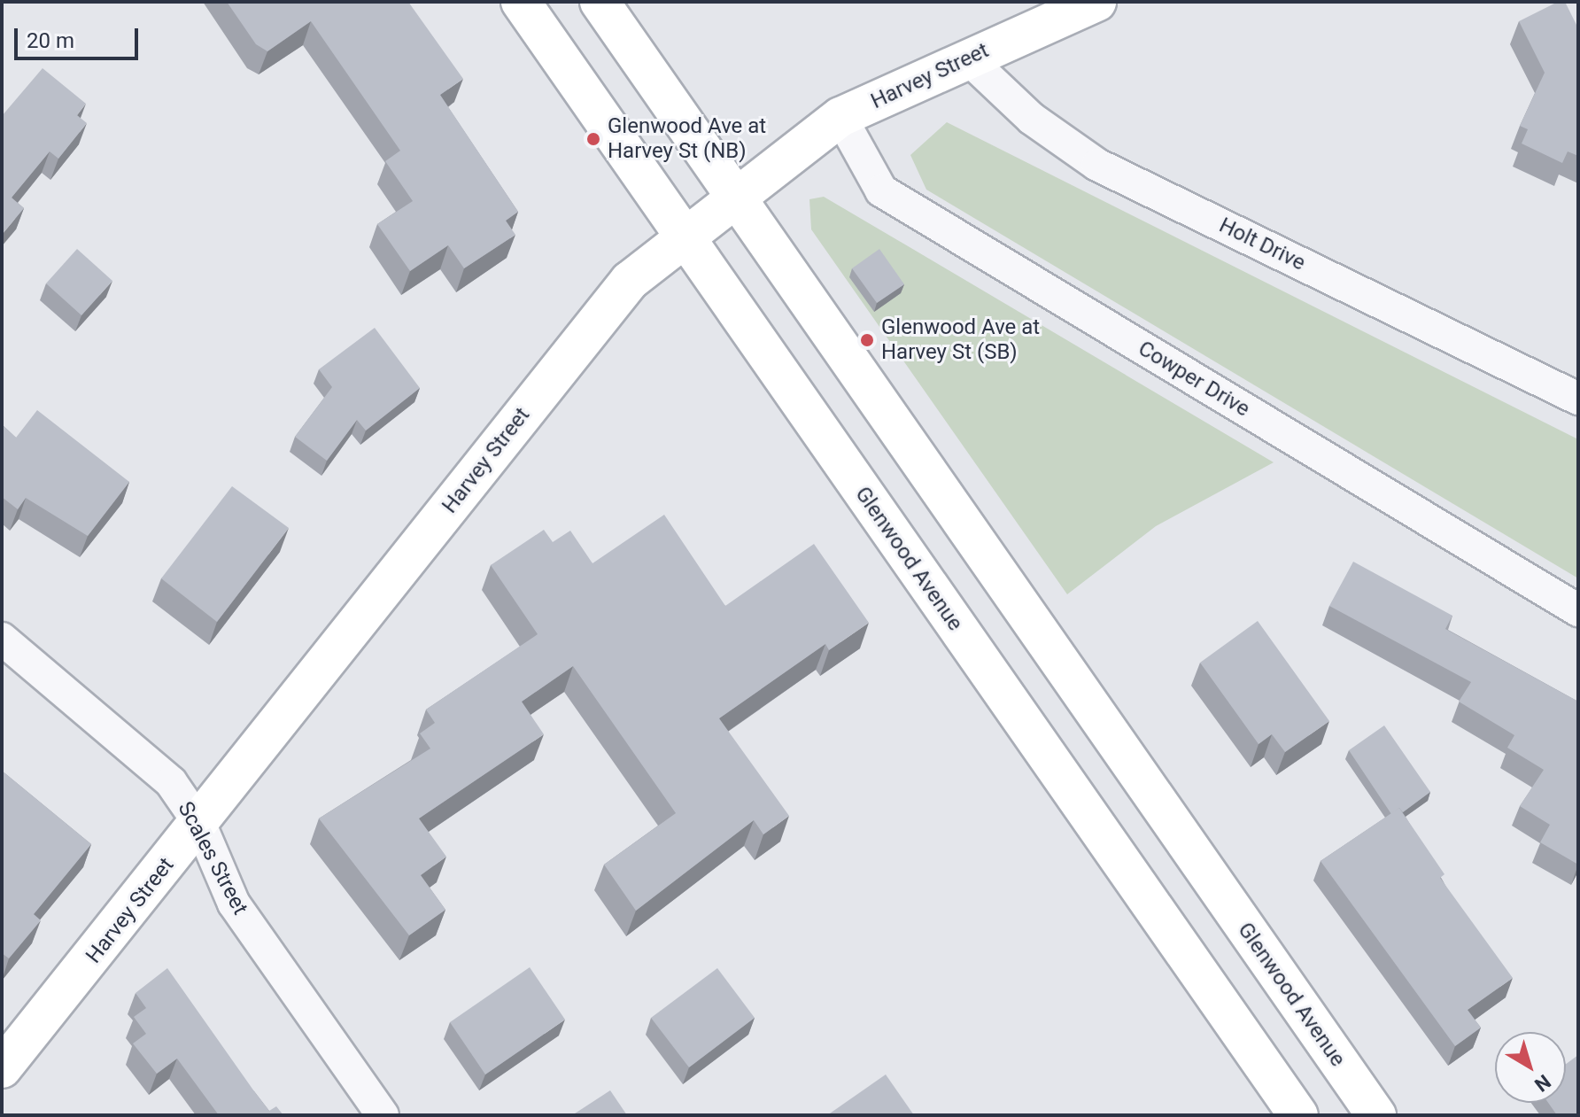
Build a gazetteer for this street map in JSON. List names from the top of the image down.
{
  "streets": {
    "main road": ["Harvey Street", "Glenwood Avenue"],
    "street": ["Holt Drive", "Cowper Drive", "Scales Street"]
  },
  "crossings": [
    ["Harvey Street", "Holt Drive"],
    ["Harvey Street", "Cowper Drive"],
    ["Harvey Street", "Glenwood Avenue"],
    ["Harvey Street", "Scales Street"]
  ],
  "places": ["Glenwood Ave at Harvey St (NB)", "Glenwood Ave at Harvey St (SB)"],
  "scale_bar": "20 m",
  "north": "bottom right"
}
